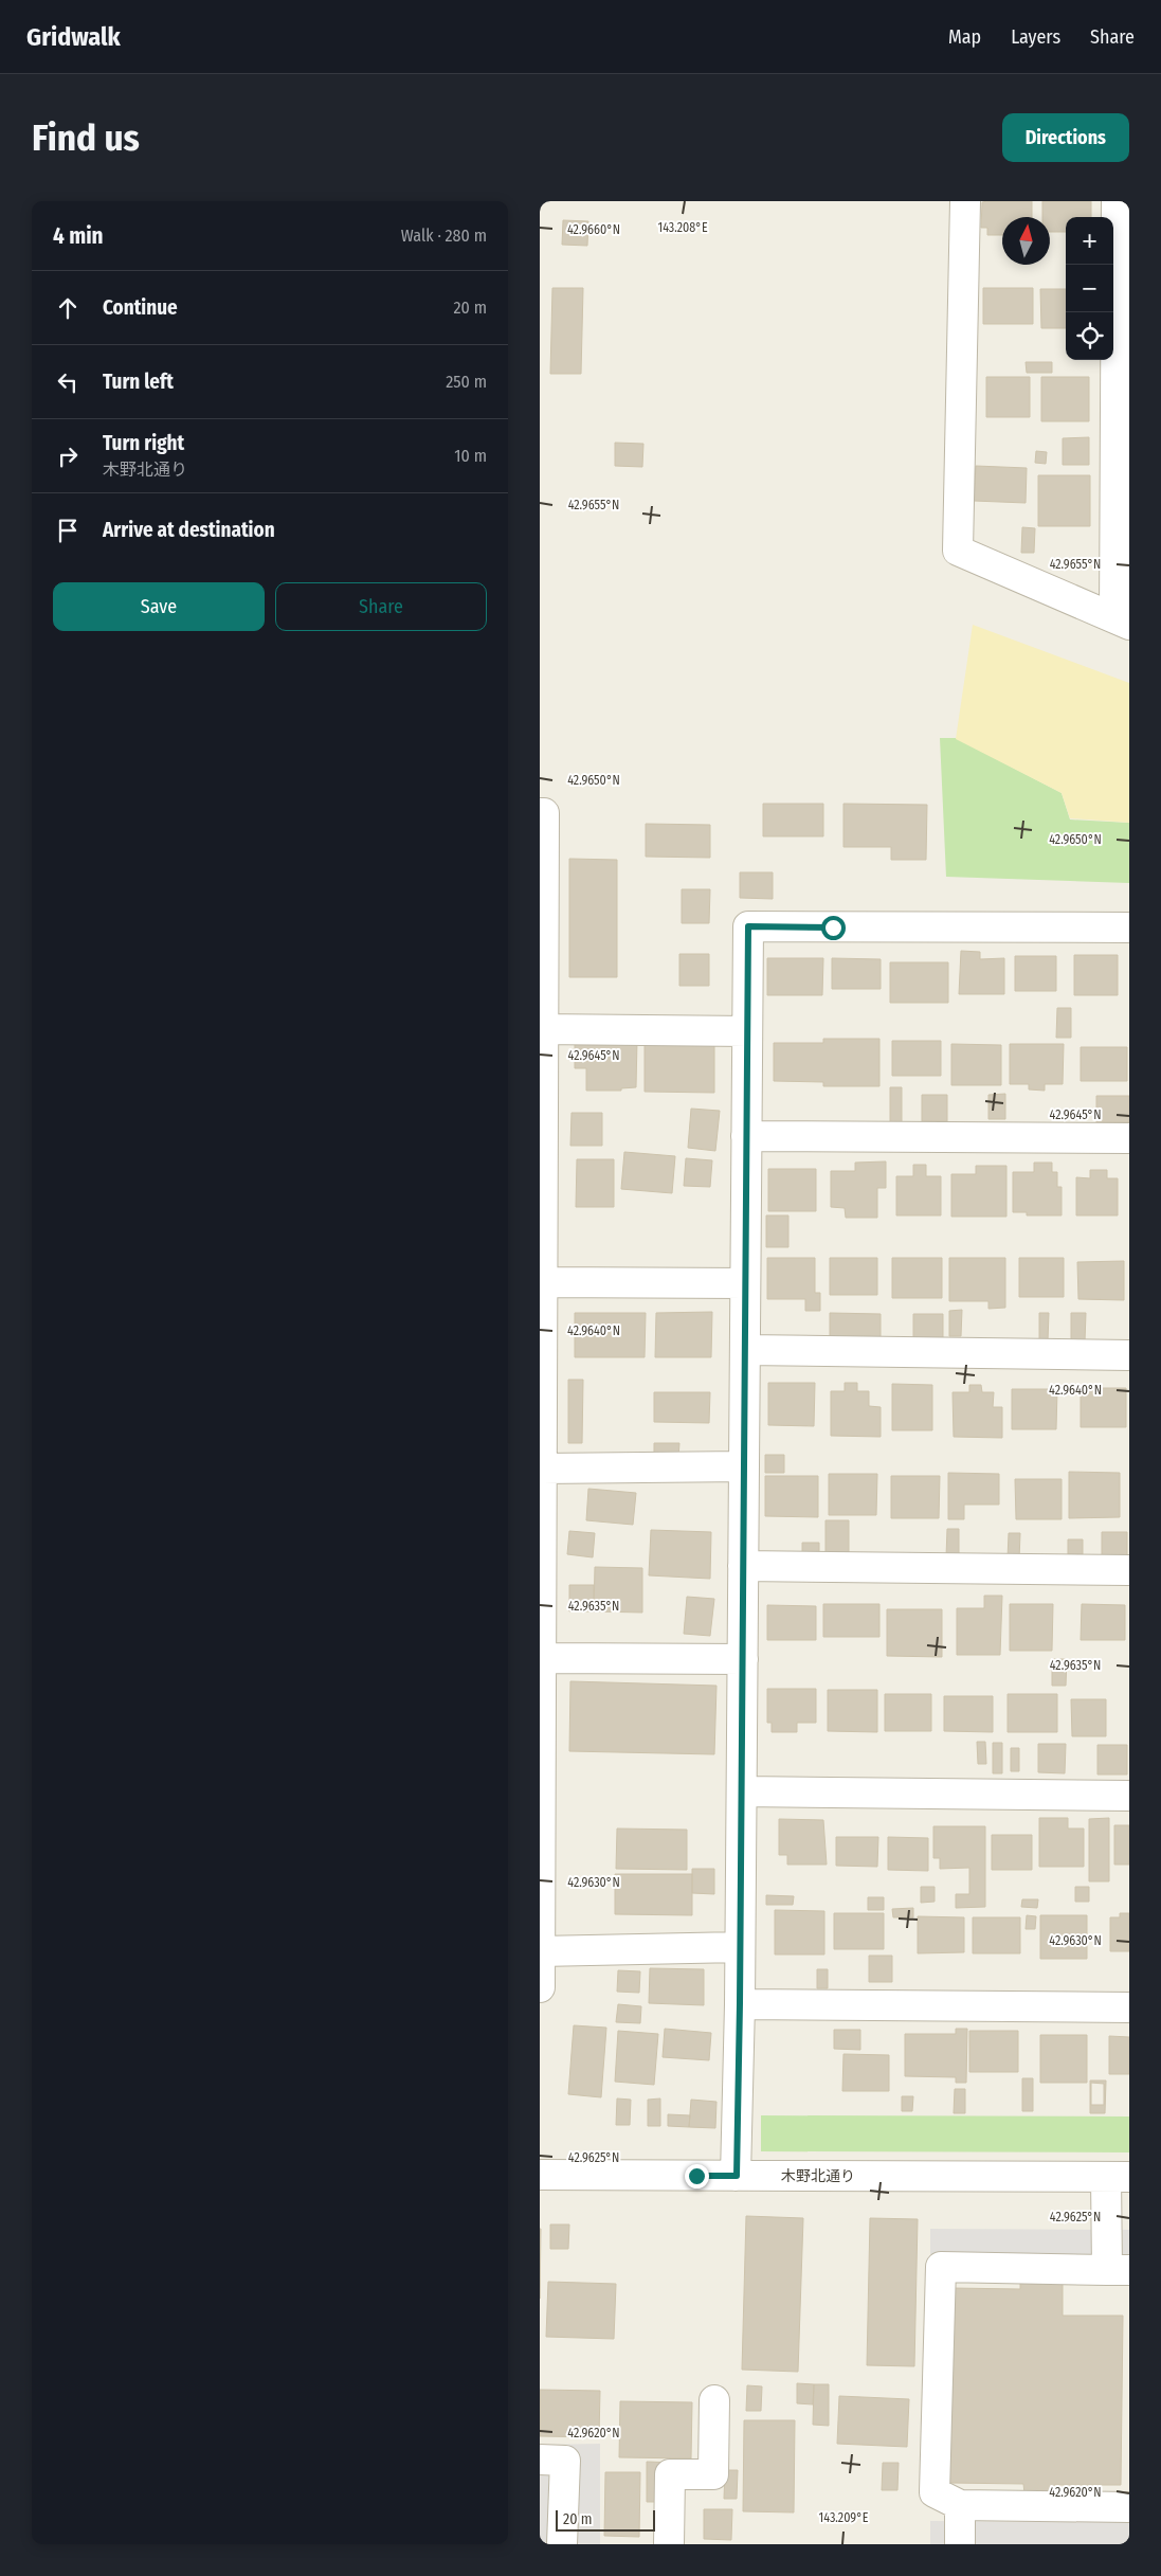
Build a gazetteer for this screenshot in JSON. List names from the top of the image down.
{
  "streets": {
    "street": ["木野北通り"]
  },
  "scale_bar": "20 m",
  "north": "top",
  "page": {
    "header": "Gridwalk",
    "nav": ["Map", "Layers", "Share"],
    "buttons": [
      "Directions",
      ["Save", "Share"]
    ],
    "title": "Find us",
    "heading": ["4 min", "Walk · 280 m"],
    "map_buttons": ["+", "−"],
    "list": [
      ["Continue", "20 m"],
      ["Turn left", "250 m"],
      ["Turn right", "木野北通り", "10 m"],
      "Arrive at destination"
    ],
    "scale": "20 m"
  },
  "coordinates": [
    "143.208°E",
    "42.9660°N",
    "42.9655°N",
    "42.9650°N",
    "42.9645°N",
    "42.9640°N",
    "42.9635°N",
    "42.9630°N",
    "42.9625°N",
    "42.9620°N",
    "143.209°E"
  ]
}
